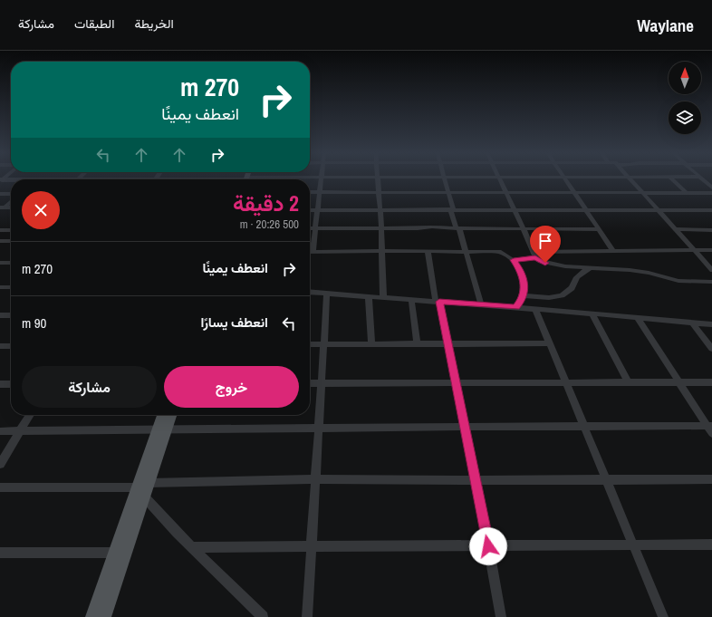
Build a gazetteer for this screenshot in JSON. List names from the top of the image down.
{
  "north": "top",
  "page": {
    "header": "Waylane",
    "nav": ["الخريطة", "الطبقات", "مشاركة"],
    "turn": ["270 m", "انعطف يمينًا"],
    "heading": ["2 دقيقة", "500 m · 20:26"],
    "list": [
      {
        "name": "انعطف يمينًا",
        "value": "270 m"
      },
      {
        "name": "انعطف يسارًا",
        "value": "90 m"
      }
    ],
    "buttons": ["خروج", "مشاركة"]
  }
}
